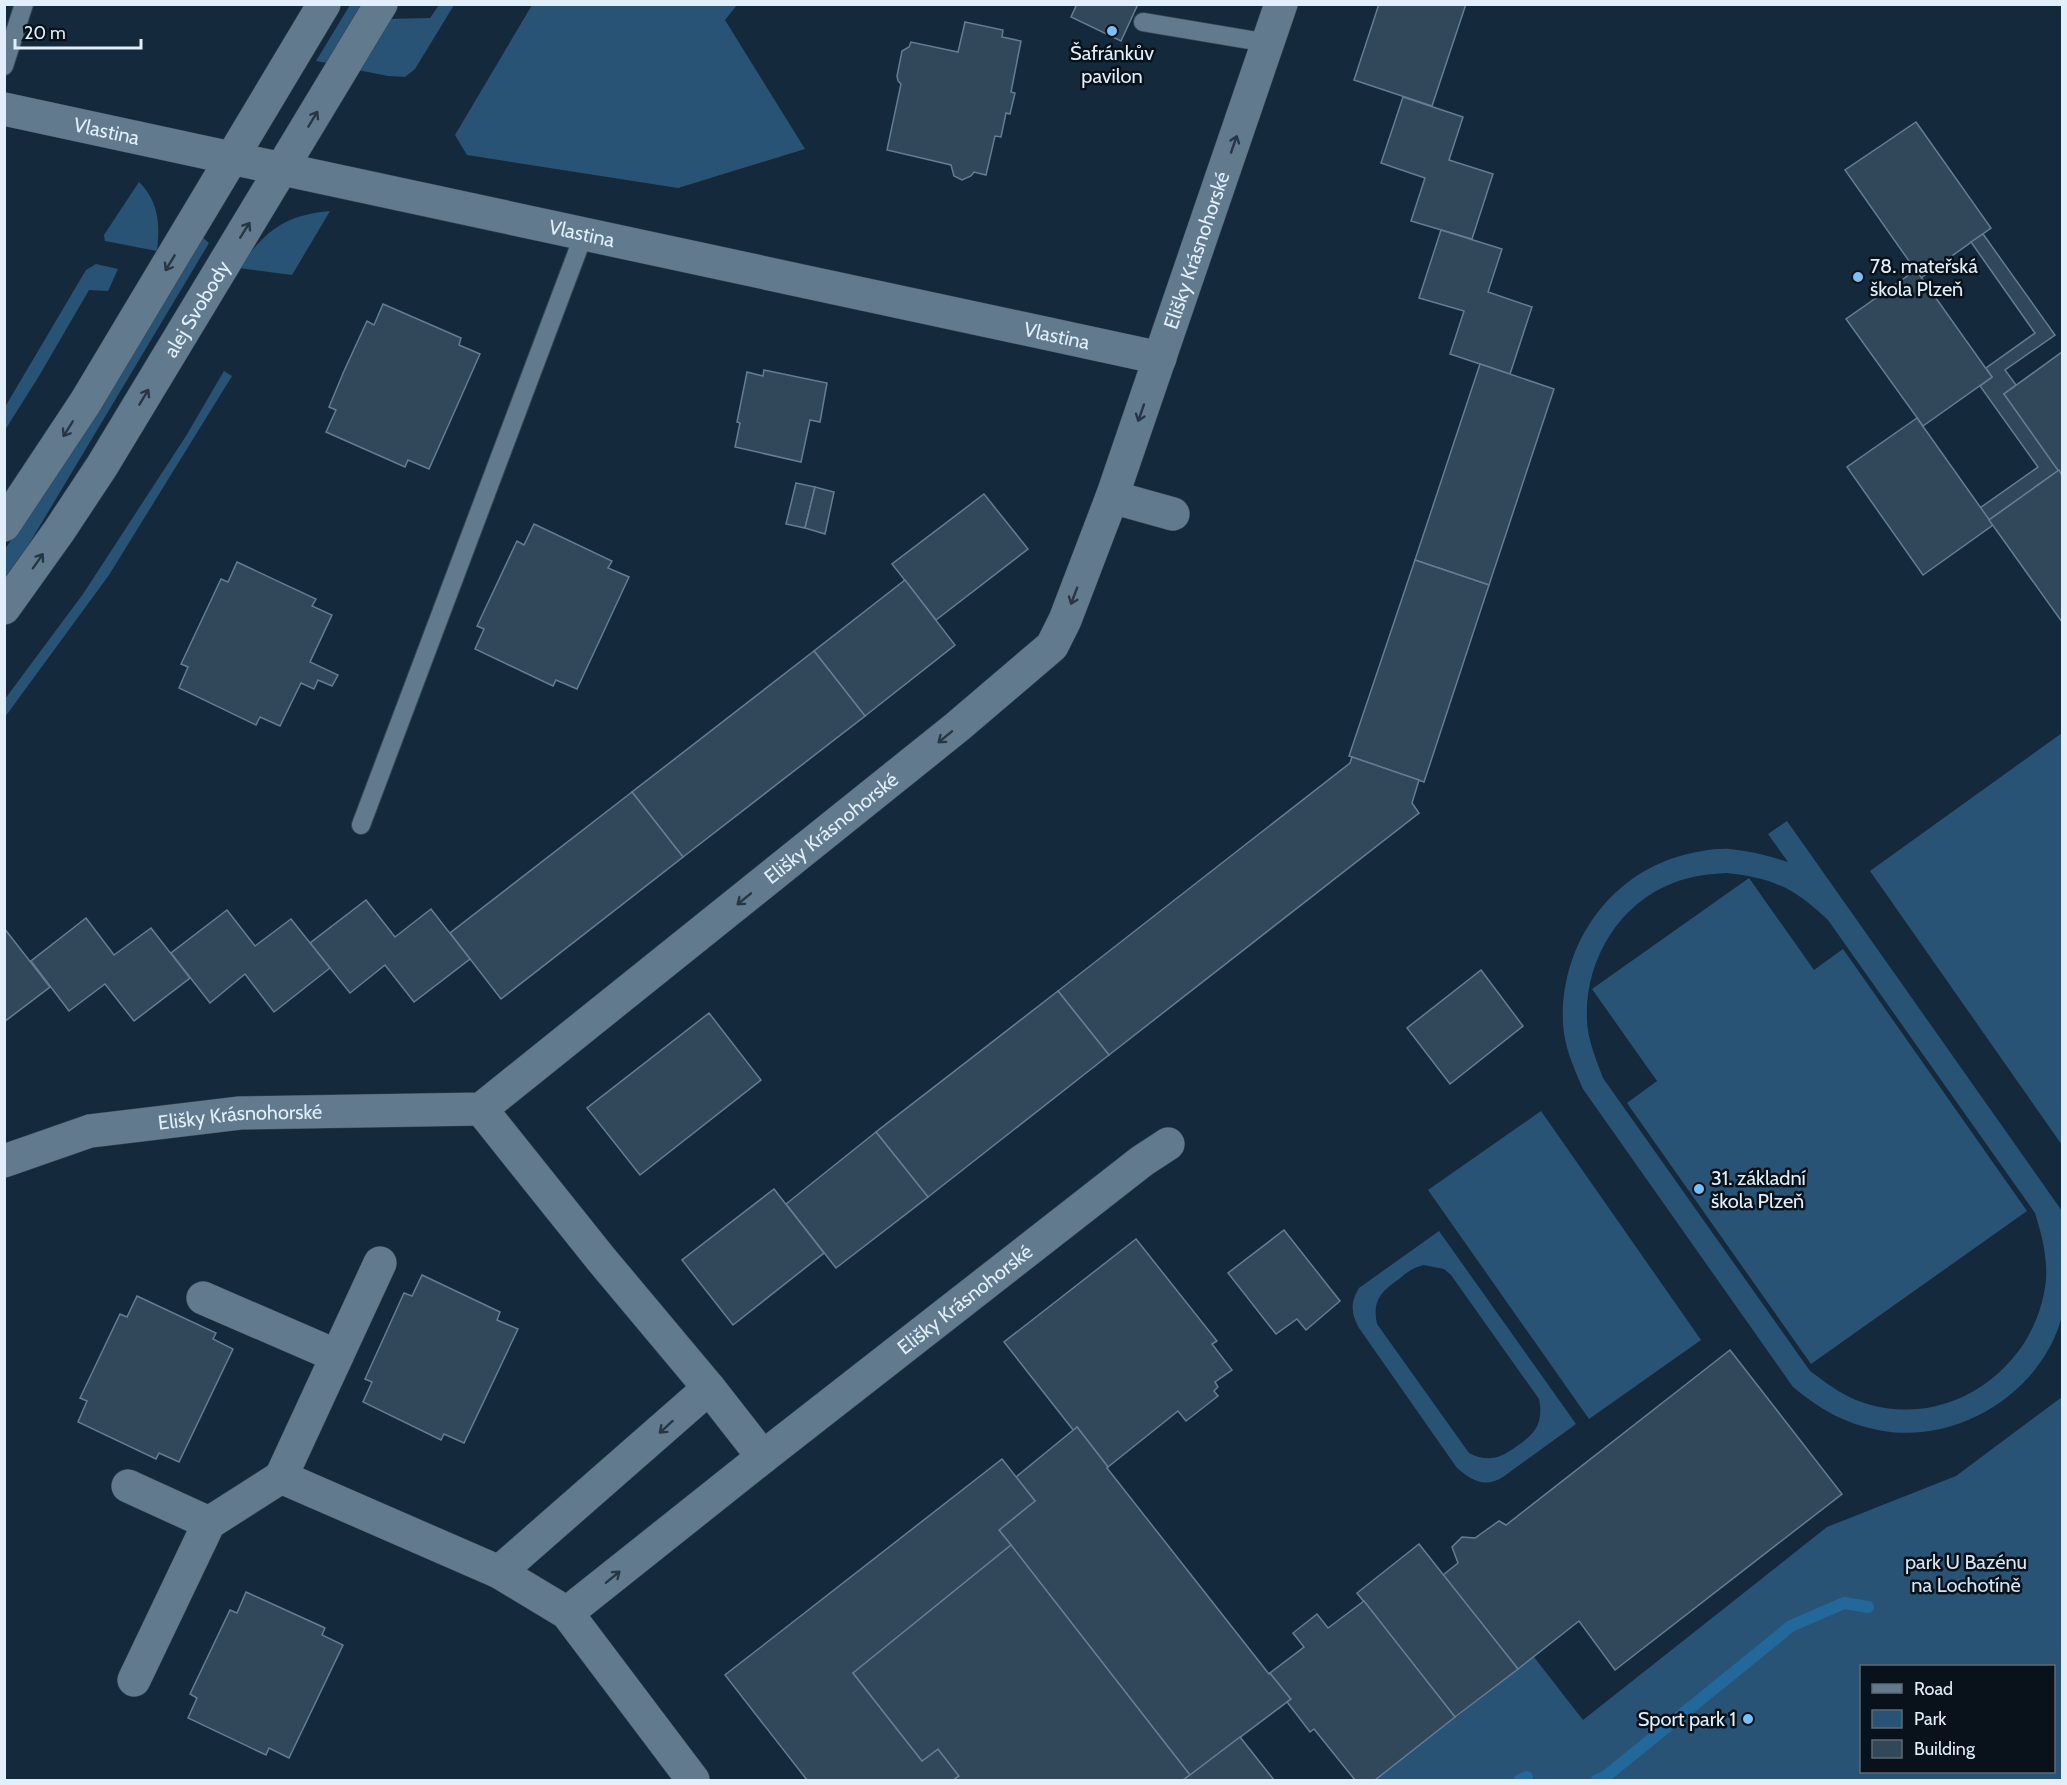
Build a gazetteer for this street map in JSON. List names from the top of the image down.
{
  "streets": {
    "street": ["Vlastina", "Elišky Krásnohorské", "alej Svobody"]
  },
  "crossings": [
    ["Vlastina", "Elišky Krásnohorské"],
    ["Vlastina", "alej Svobody"]
  ],
  "parks": ["park U Bazénu na Lochotíně"],
  "places": [
    "Šafránkův pavilon",
    "78. mateřská škola Plzeň",
    "31. základní škola Plzeň",
    "Sport park 1"
  ],
  "legend": ["Road", "Park", "Building"],
  "scale_bar": "20 m"
}
